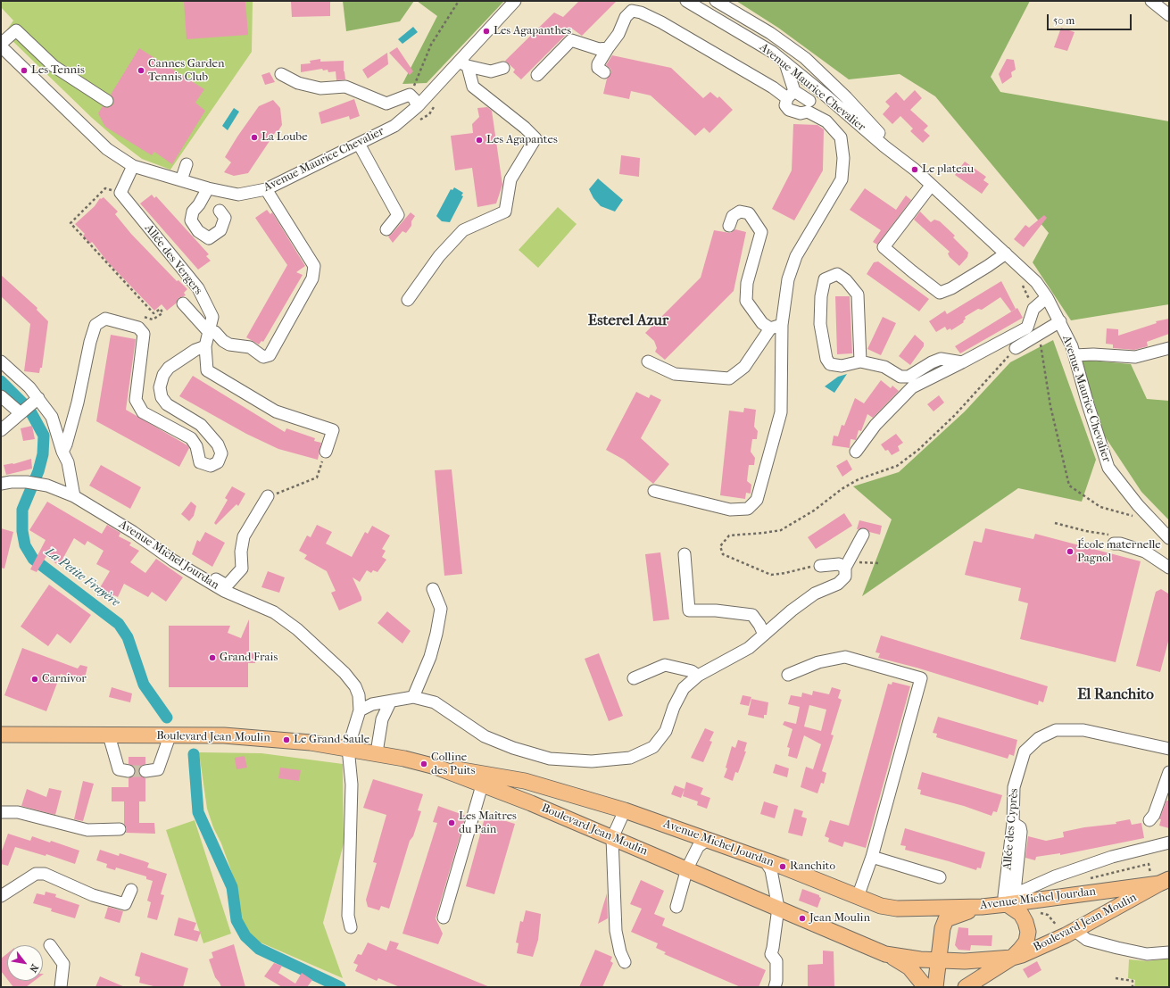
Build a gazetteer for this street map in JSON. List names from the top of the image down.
{
  "streets": {
    "main road": ["Avenue Michel Jourdan", "Boulevard Jean Moulin"],
    "street": ["Avenue Maurice Chevalier", "Allée des Vergers", "Allée des Cyprès"]
  },
  "crossings": [
    ["Avenue Maurice Chevalier", "Allée des Vergers"],
    ["Avenue Michel Jourdan", "Boulevard Jean Moulin"],
    ["Avenue Michel Jourdan", "Allée des Cyprès"]
  ],
  "districts": ["Esterel Azur", "El Ranchito"],
  "water": ["La Petite Frayère"],
  "places": [
    "Les Agapanthes",
    "Les Tennis",
    "Cannes Garden Tennis Club",
    "La Loube",
    "Les Agapantes",
    "Le plateau",
    "École maternelle Pagnol",
    "Grand Frais",
    "Carnivor",
    "Le Grand Saule",
    "Colline des Puits",
    "Les Maîtres du Pain",
    "Ranchito",
    "Jean Moulin"
  ],
  "scale_bar": "50 m",
  "north": "bottom right"
}
